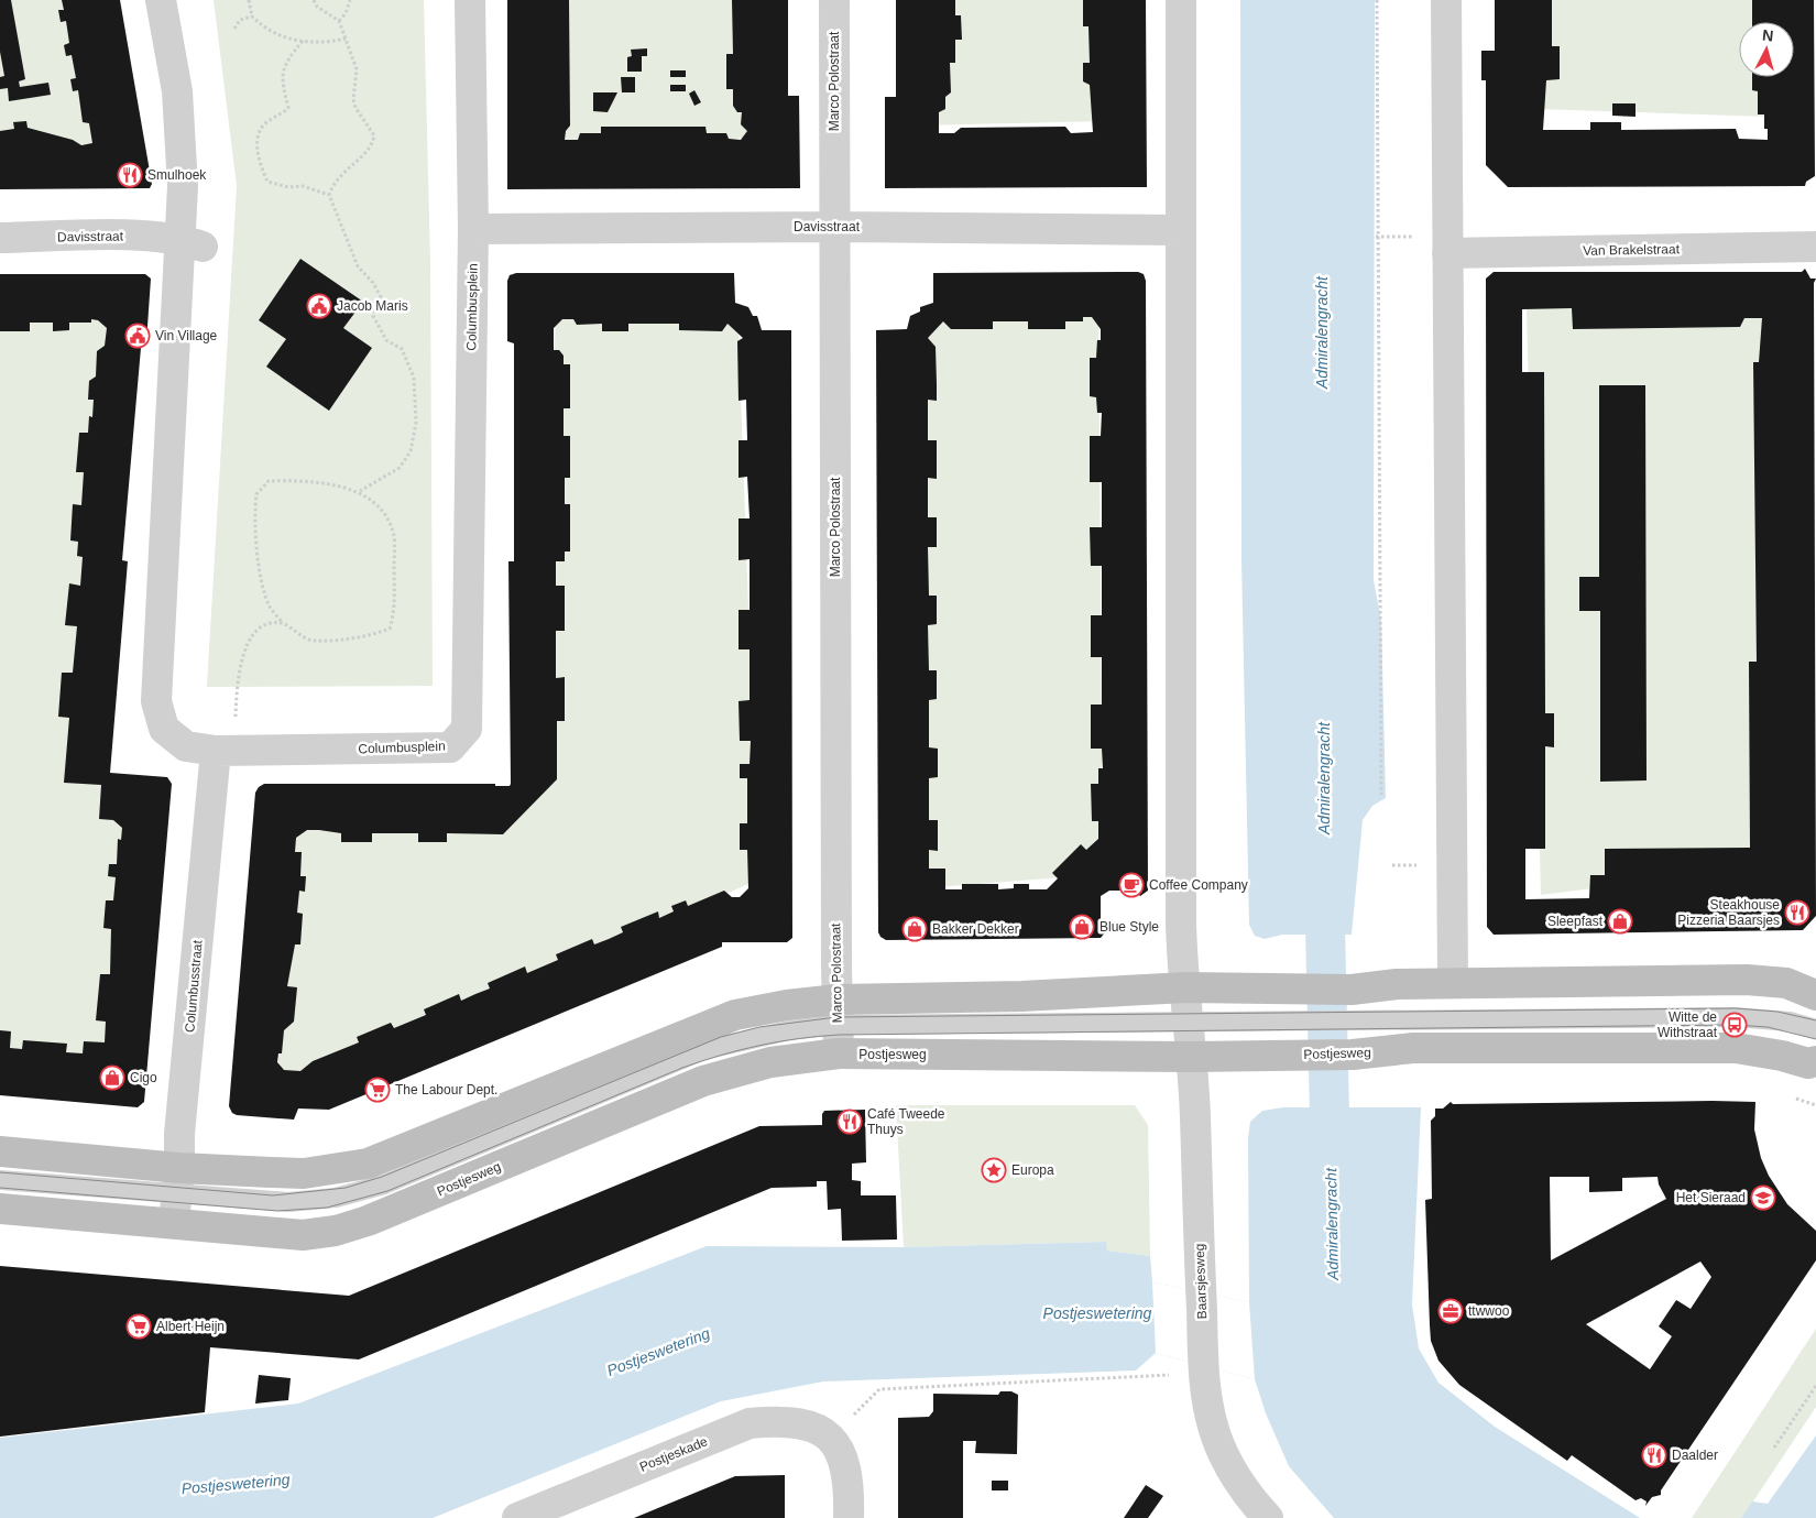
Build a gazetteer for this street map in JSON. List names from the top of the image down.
{
  "streets": {
    "street": [
      "Marco Polostraat",
      "Davisstraat",
      "Van Brakelstraat",
      "Columbusplein",
      "Columbusstraat",
      "Postjesweg",
      "Baarsjesweg",
      "Postjeskade"
    ]
  },
  "crossings": [
    ["Marco Polostraat", "Davisstraat"],
    ["Marco Polostraat", "Postjesweg"],
    ["Davisstraat", "Columbusplein"],
    ["Columbusplein", "Columbusstraat"],
    ["Columbusstraat", "Postjesweg"],
    ["Postjesweg", "Baarsjesweg"]
  ],
  "water": ["Admiralengracht", "Postjeswetering"],
  "places": {
    "restaurant": [
      "Smulhoek",
      "Steakhouse Pizzeria Baarsjes",
      "Café Tweede Thuys",
      "Daalder"
    ],
    "public building": ["Jacob Maris", "Vin Village"],
    "cafe": ["Coffee Company"],
    "shop": [
      "Sleepfast",
      "Blue Style",
      "Bakker Dekker",
      "Cigo"
    ],
    "bus stop": ["Witte de Withstraat"],
    "supermarket": ["The Labour Dept.", "Albert Heijn"],
    "place": ["Europa"],
    "school or university": ["Het Sieraad"],
    "office": ["ttwwoo"]
  },
  "north": "top"
}
